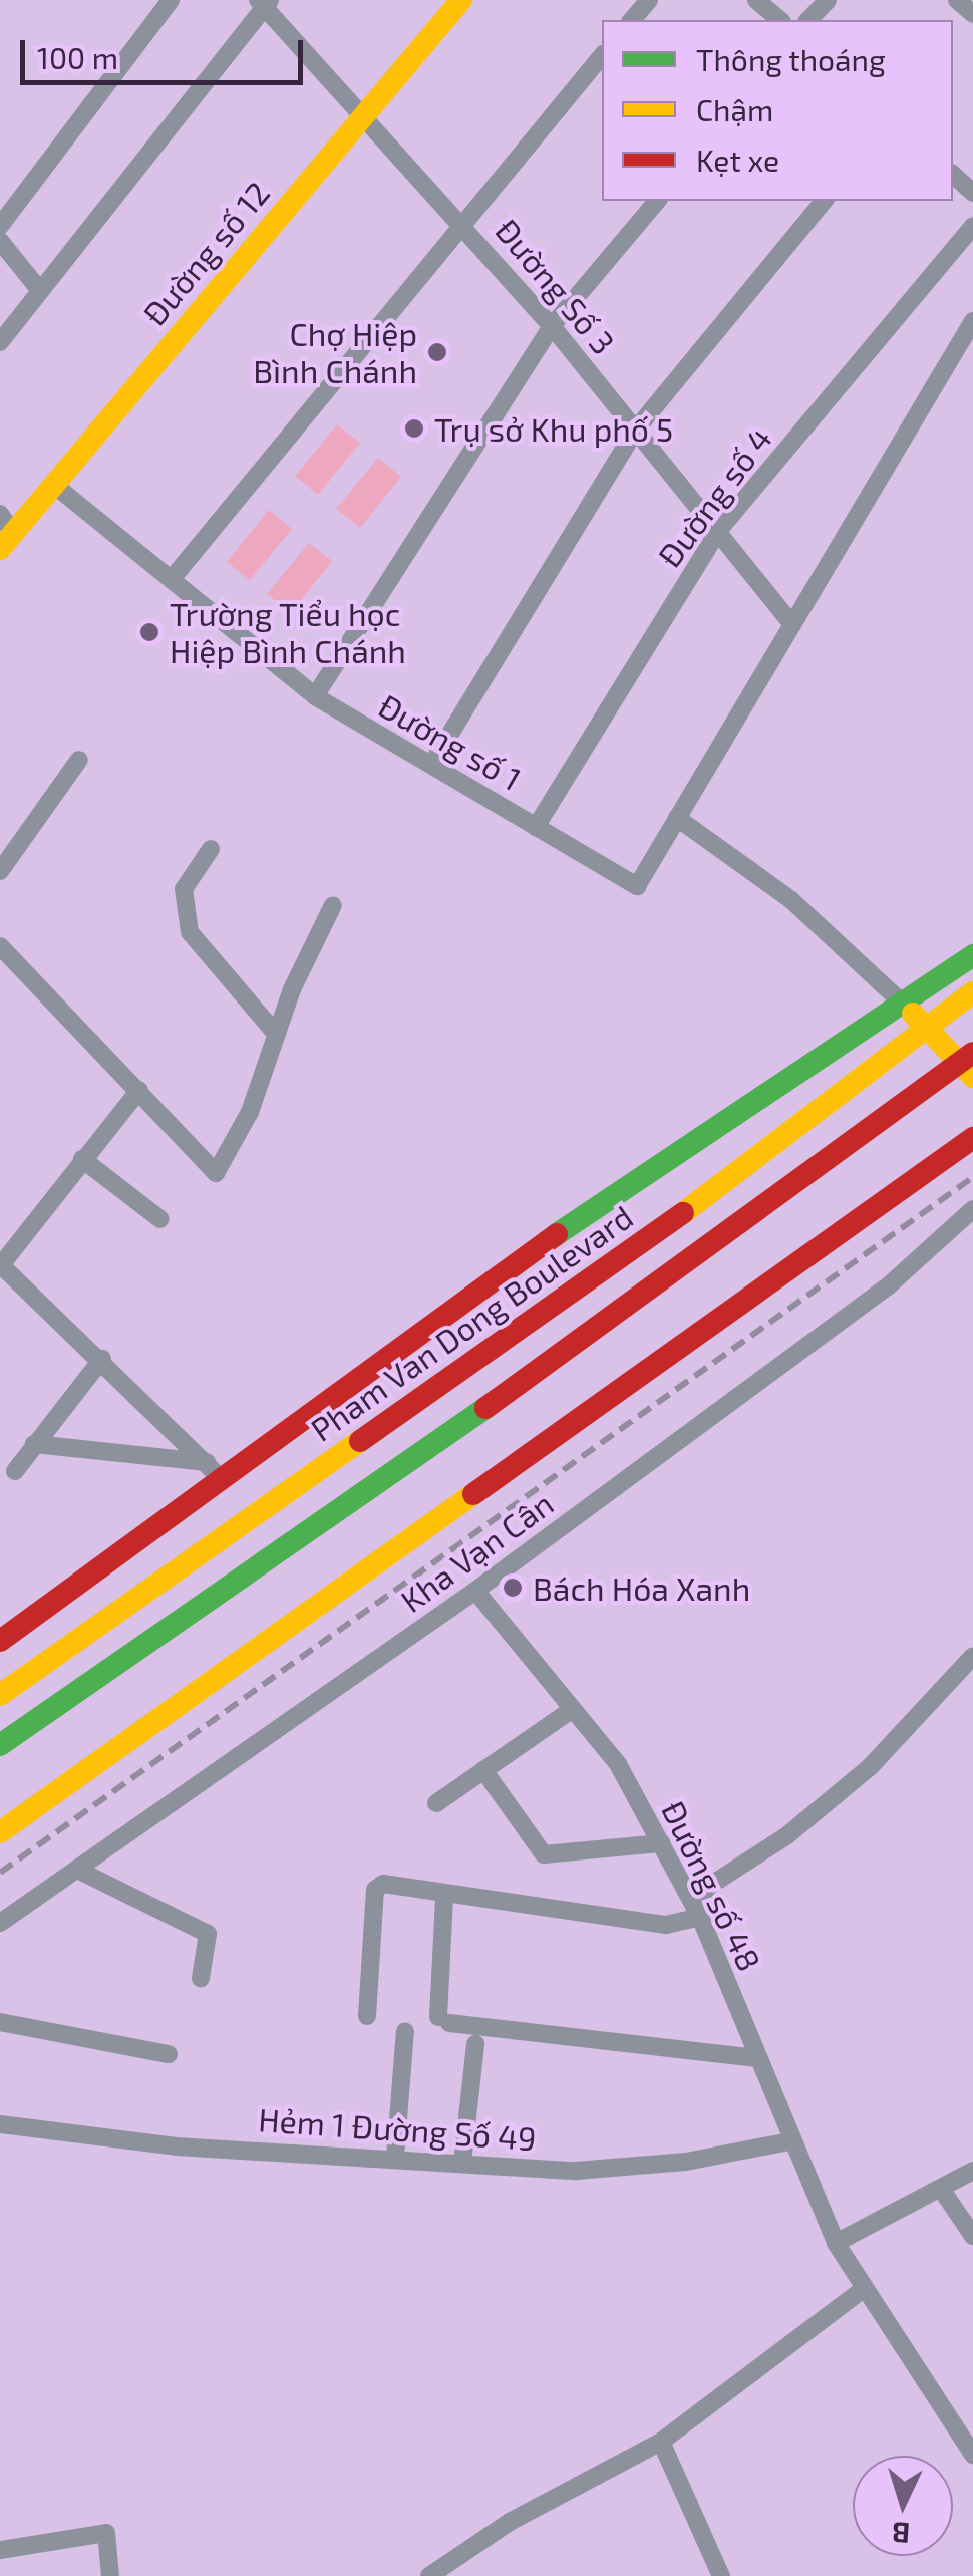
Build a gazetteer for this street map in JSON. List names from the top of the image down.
{
  "streets": {
    "main road": ["Đường số 12", "Pham Van Dong Boulevard"],
    "street": [
      "Đường Số 3",
      "Đường số 4",
      "Đường số 1",
      "Kha Vạn Cân",
      "Đường số 48",
      "Hẻm 1 Đường Số 49"
    ]
  },
  "crossings": [
    ["Đường số 12", "Đường Số 3"],
    ["Đường số 12", "Đường số 1"],
    ["Đường Số 3", "Đường số 4"],
    ["Đường số 4", "Đường số 1"],
    ["Kha Vạn Cân", "Đường số 48"],
    ["Đường số 48", "Hẻm 1 Đường Số 49"]
  ],
  "places": [
    "Chợ Hiệp Bình Chánh",
    "Trụ sở Khu phố 5",
    "Trường Tiểu học Hiệp Bình Chánh",
    "Bách Hóa Xanh"
  ],
  "legend": ["Thông thoáng", "Chậm", "Kẹt xe"],
  "scale_bar": "100 m",
  "north": "bottom"
}
